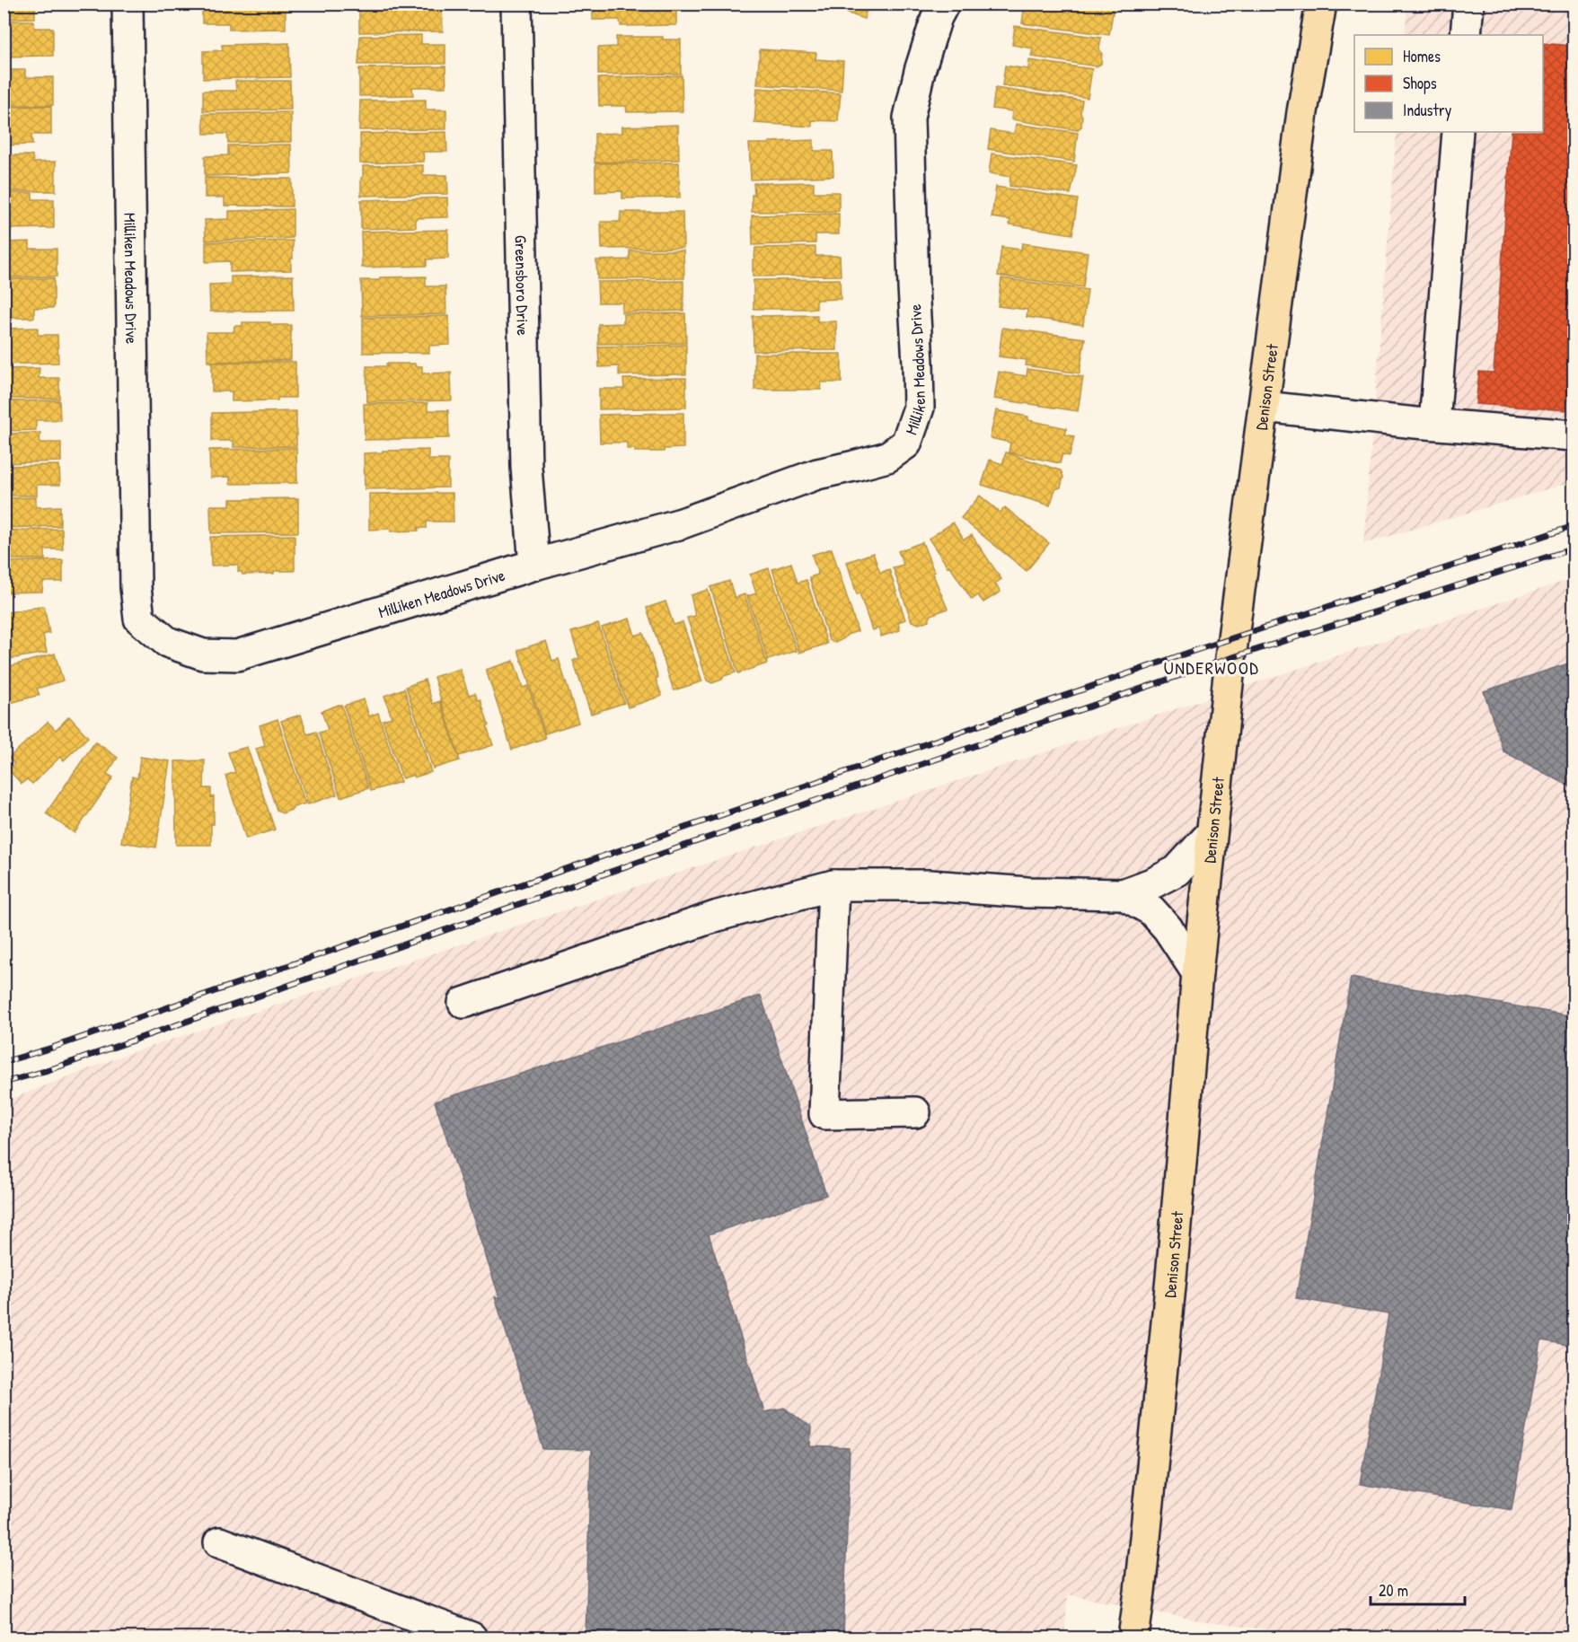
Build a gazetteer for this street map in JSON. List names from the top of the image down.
{
  "streets": {
    "main road": ["Denison Street"],
    "street": ["Milliken Meadows Drive", "Greensboro Drive"]
  },
  "crossings": [
    ["Milliken Meadows Drive", "Greensboro Drive"]
  ],
  "districts": ["UNDERWOOD"],
  "legend": ["Homes", "Shops", "Industry"],
  "scale_bar": "20 m"
}
